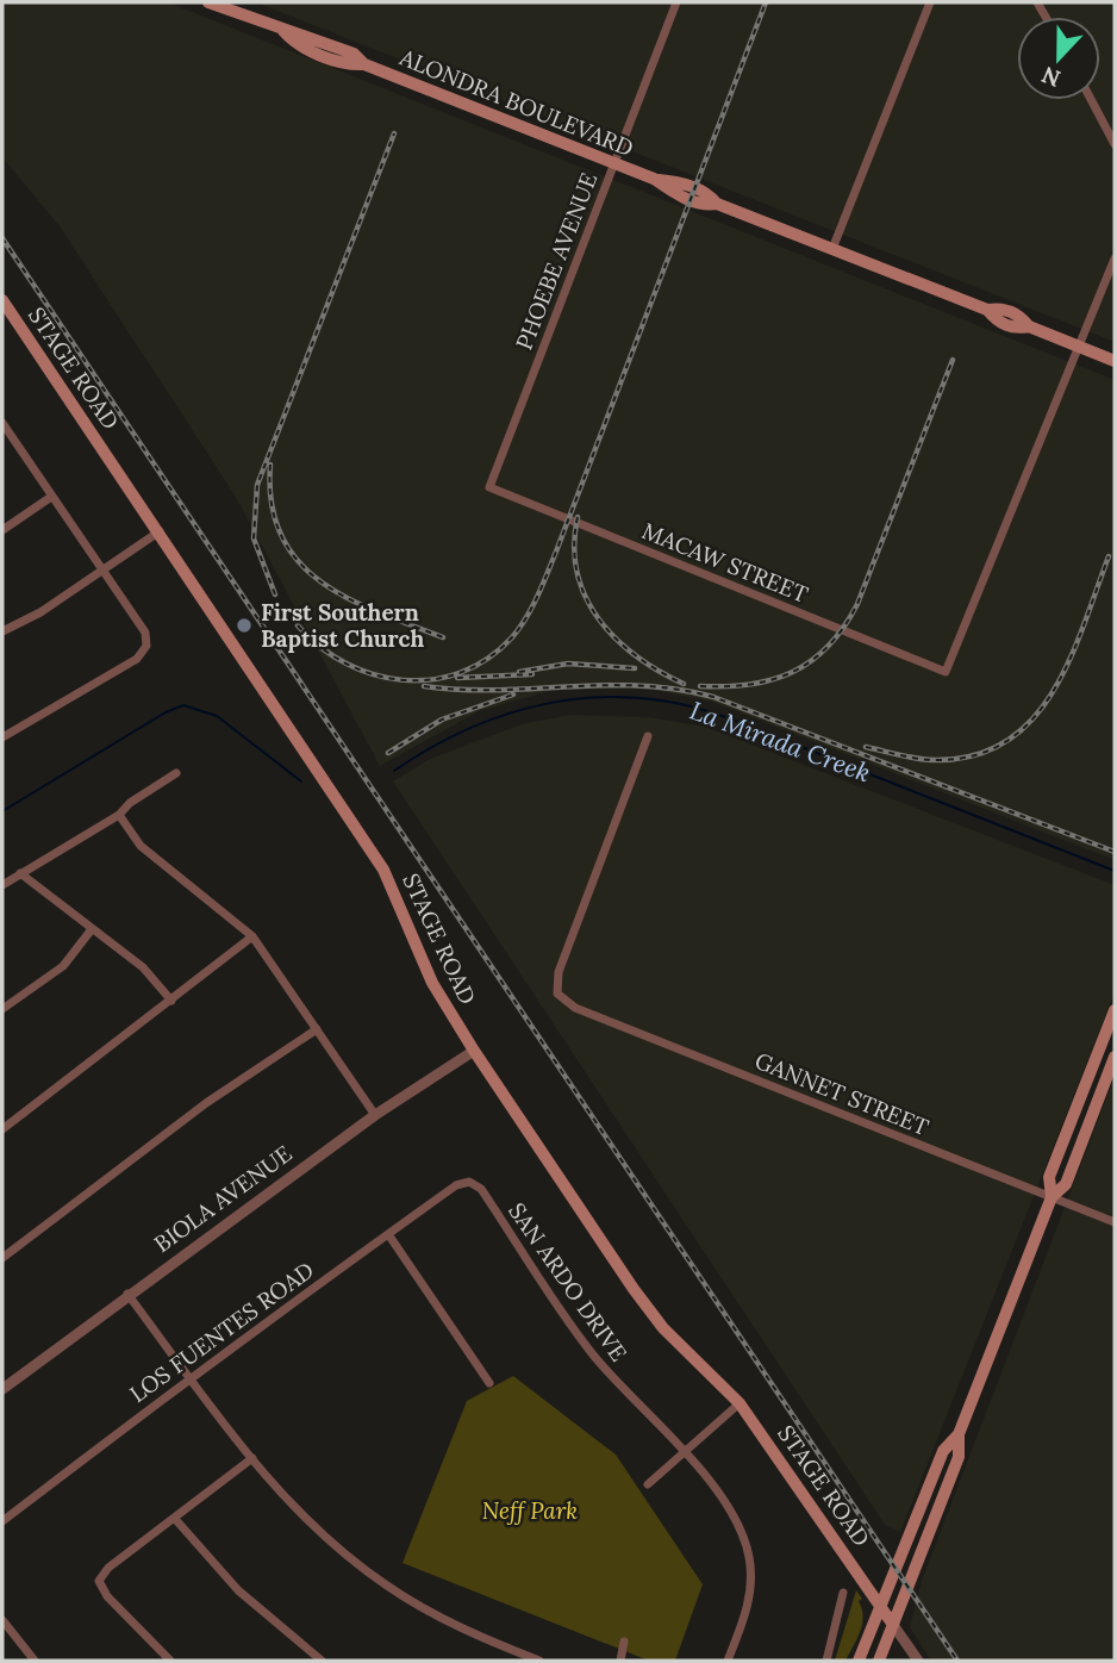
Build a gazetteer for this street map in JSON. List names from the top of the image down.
{
  "streets": {
    "main road": ["ALONDRA BOULEVARD", "STAGE ROAD"],
    "street": [
      "PHOEBE AVENUE",
      "MACAW STREET",
      "GANNET STREET",
      "BIOLA AVENUE",
      "SAN ARDO DRIVE",
      "LOS FUENTES ROAD"
    ]
  },
  "crossings": [
    ["ALONDRA BOULEVARD", "PHOEBE AVENUE"],
    ["ALONDRA BOULEVARD", "MACAW STREET"],
    ["PHOEBE AVENUE", "MACAW STREET"],
    ["STAGE ROAD", "BIOLA AVENUE"],
    ["SAN ARDO DRIVE", "LOS FUENTES ROAD"]
  ],
  "water": ["La Mirada Creek"],
  "parks": ["Neff Park"],
  "places": ["First Southern Baptist Church"],
  "north": "bottom"
}
